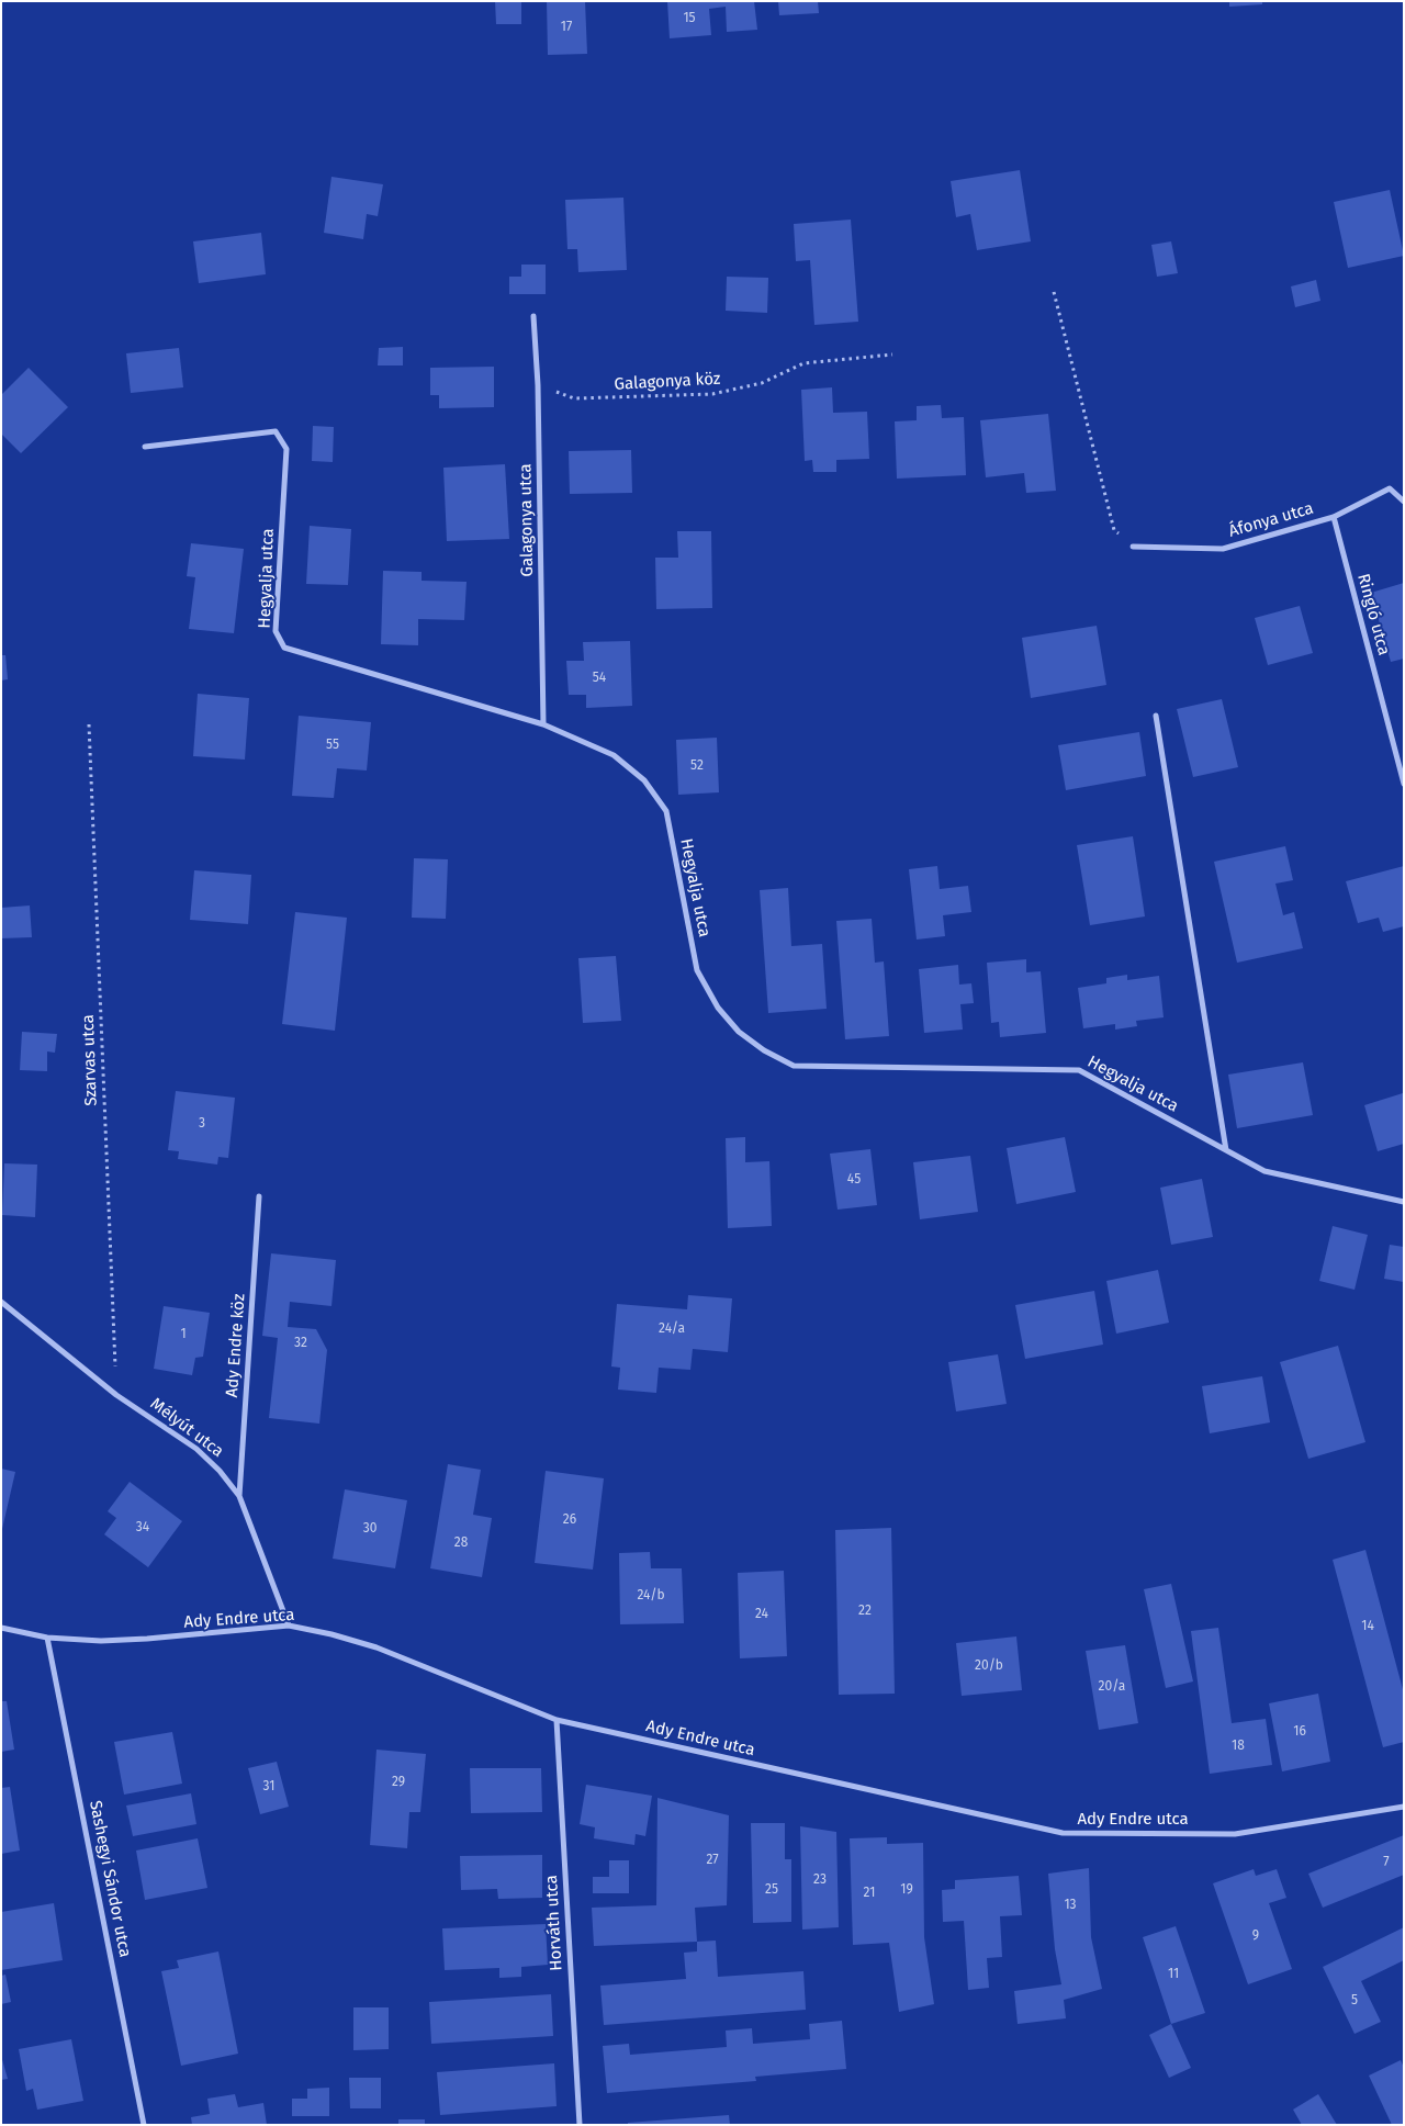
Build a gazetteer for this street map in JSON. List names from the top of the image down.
{
  "streets": {
    "street": [
      "Galagonya utca",
      "Áfonya utca",
      "Hegyalja utca",
      "Ringló utca",
      "Ady Endre köz",
      "Mélyút utca",
      "Ady Endre utca",
      "Sashegyi Sándor utca",
      "Horváth utca"
    ],
    "path": ["Galagonya köz", "Szarvas utca"]
  },
  "crossings": [
    ["Galagonya köz", "Galagonya utca"],
    ["Galagonya utca", "Hegyalja utca"],
    ["Áfonya utca", "Ringló utca"],
    ["Szarvas utca", "Mélyút utca"],
    ["Ady Endre köz", "Mélyút utca"],
    ["Mélyút utca", "Ady Endre utca"],
    ["Ady Endre utca", "Sashegyi Sándor utca"],
    ["Ady Endre utca", "Horváth utca"]
  ],
  "house_numbers": [
    "15",
    "17",
    "54",
    "55",
    "52",
    "3",
    "45",
    "24/a",
    "1",
    "32",
    "26",
    "34",
    "30",
    "28",
    "24/b",
    "22",
    "24",
    "14",
    "20/b",
    "20/a",
    "16",
    "18",
    "29",
    "31",
    "27",
    "7",
    "23",
    "25",
    "19",
    "21",
    "13",
    "9",
    "11",
    "5"
  ]
}
